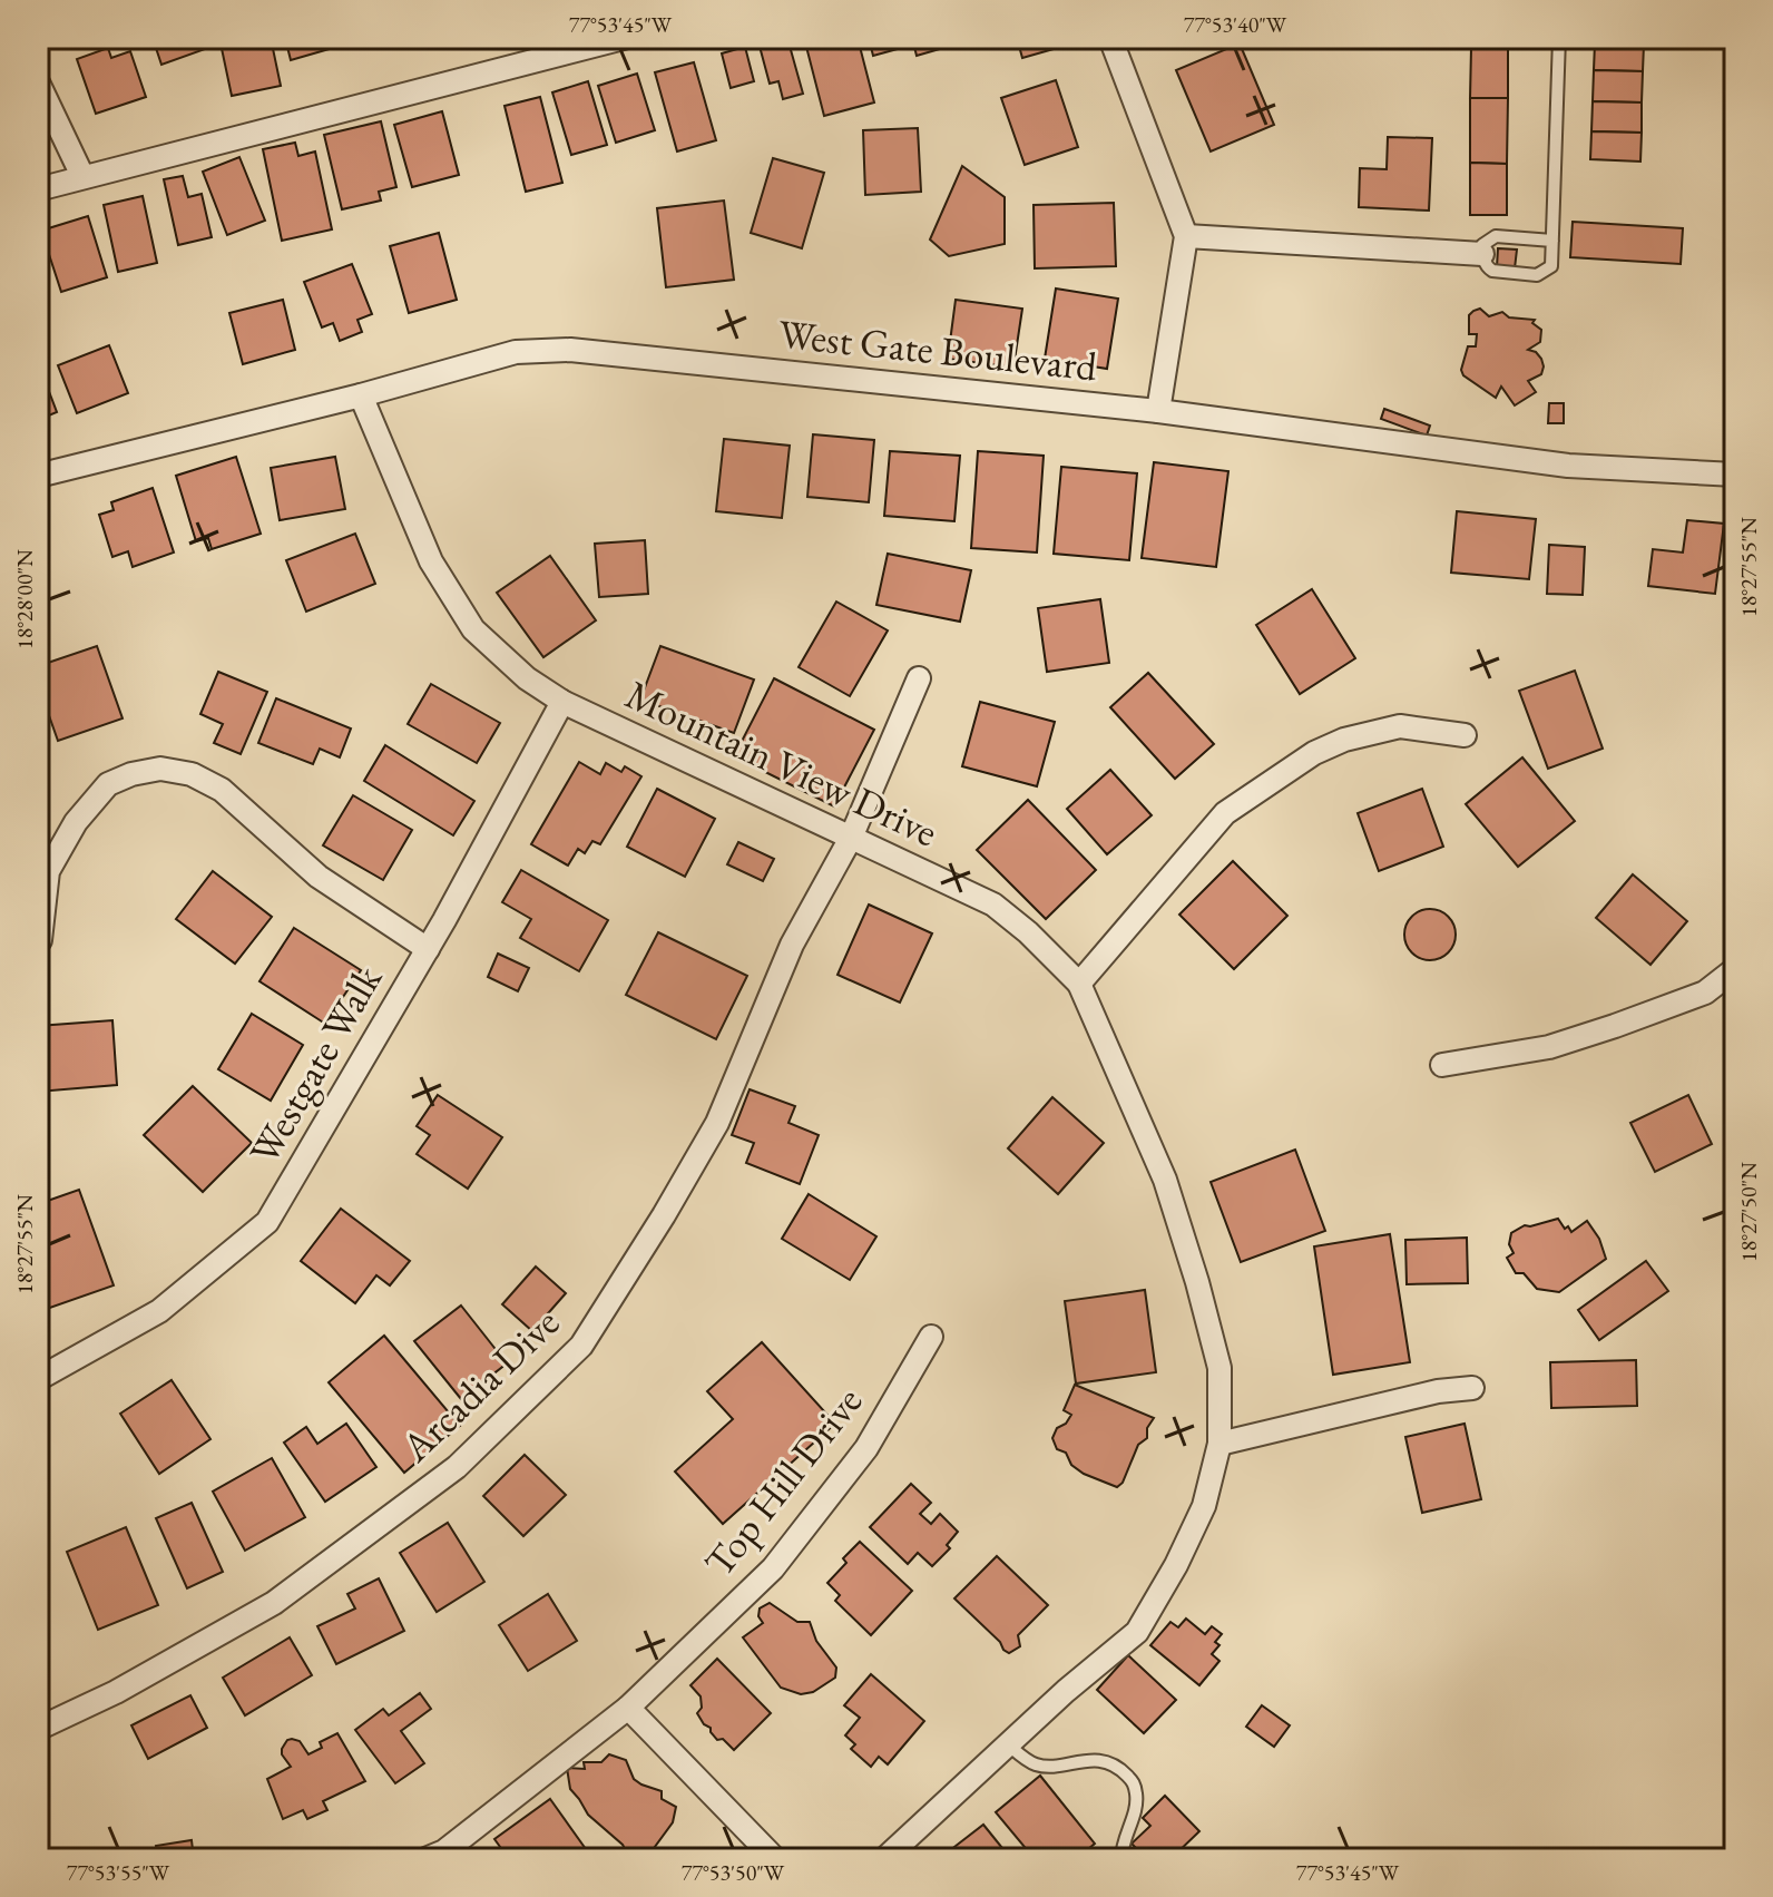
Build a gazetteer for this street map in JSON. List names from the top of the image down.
{
  "streets": {
    "street": [
      "West Gate Boulevard",
      "Mountain View Drive",
      "Westgate Walk",
      "Arcadia Dive",
      "Top Hill Drive"
    ]
  },
  "crossings": [
    ["West Gate Boulevard", "Mountain View Drive"],
    ["Mountain View Drive", "Westgate Walk"],
    ["Mountain View Drive", "Arcadia Dive"]
  ],
  "coordinates": [
    "77°53'45\"W",
    "77°53'40\"W",
    "18°27'55\"N",
    "18°28'00\"N",
    "18°27'50\"N",
    "77°53'55\"W",
    "77°53'50\"W"
  ]
}
